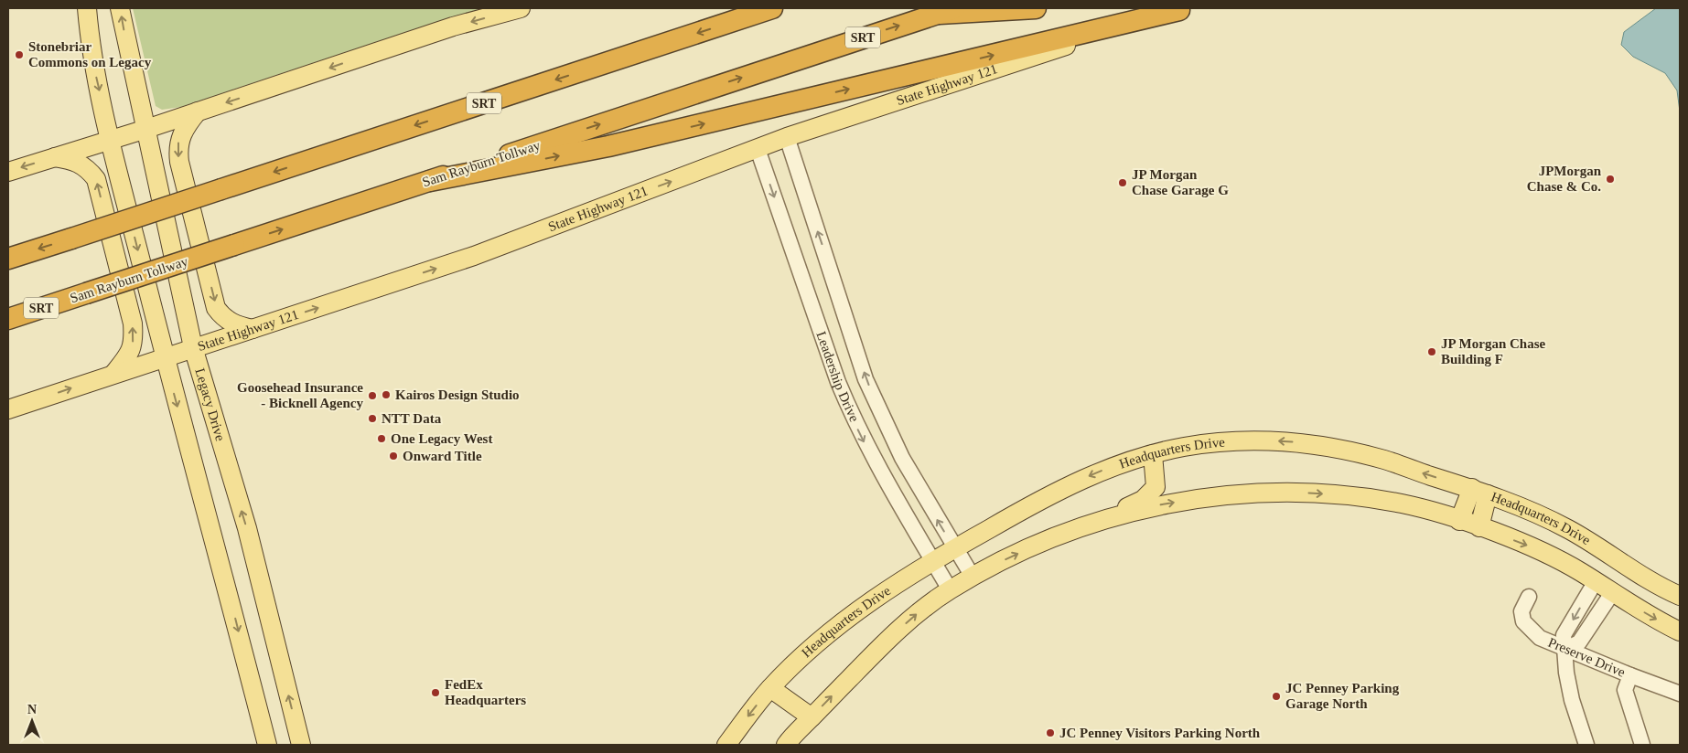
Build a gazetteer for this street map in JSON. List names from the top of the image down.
{
  "streets": {
    "highway": ["SRT", "Sam Rayburn Tollway"],
    "main road": ["State Highway 121", "Legacy Drive", "Headquarters Drive"],
    "street": ["Leadership Drive", "Preserve Drive"]
  },
  "crossings": [
    ["State Highway 121", "Leadership Drive"],
    ["State Highway 121", "Legacy Drive"],
    ["Leadership Drive", "Headquarters Drive"]
  ],
  "one_way": ["State Highway 121"],
  "places": [
    "Stonebriar Commons on Legacy",
    "JPMorgan Chase & Co.",
    "JP Morgan Chase Garage G",
    "JP Morgan Chase Building F",
    "Kairos Design Studio",
    "Goosehead Insurance - Bicknell Agency",
    "NTT Data",
    "One Legacy West",
    "Onward Title",
    "FedEx Headquarters",
    "JC Penney Parking Garage North",
    "JC Penney Visitors Parking North"
  ],
  "north": "top"
}
